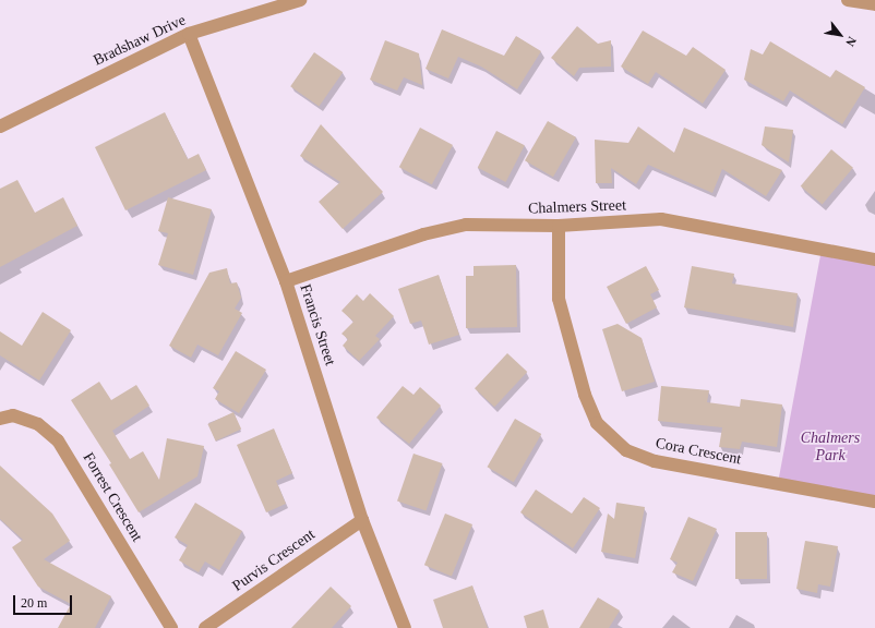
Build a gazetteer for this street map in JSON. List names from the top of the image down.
{
  "streets": {
    "street": [
      "Bradshaw Drive",
      "Chalmers Street",
      "Francis Street",
      "Cora Crescent",
      "Forrest Crescent",
      "Purvis Crescent"
    ]
  },
  "crossings": [
    ["Bradshaw Drive", "Francis Street"],
    ["Chalmers Street", "Francis Street"],
    ["Chalmers Street", "Cora Crescent"],
    ["Francis Street", "Purvis Crescent"]
  ],
  "parks": ["Chalmers Park"],
  "scale_bar": "20 m",
  "north": "bottom right"
}
